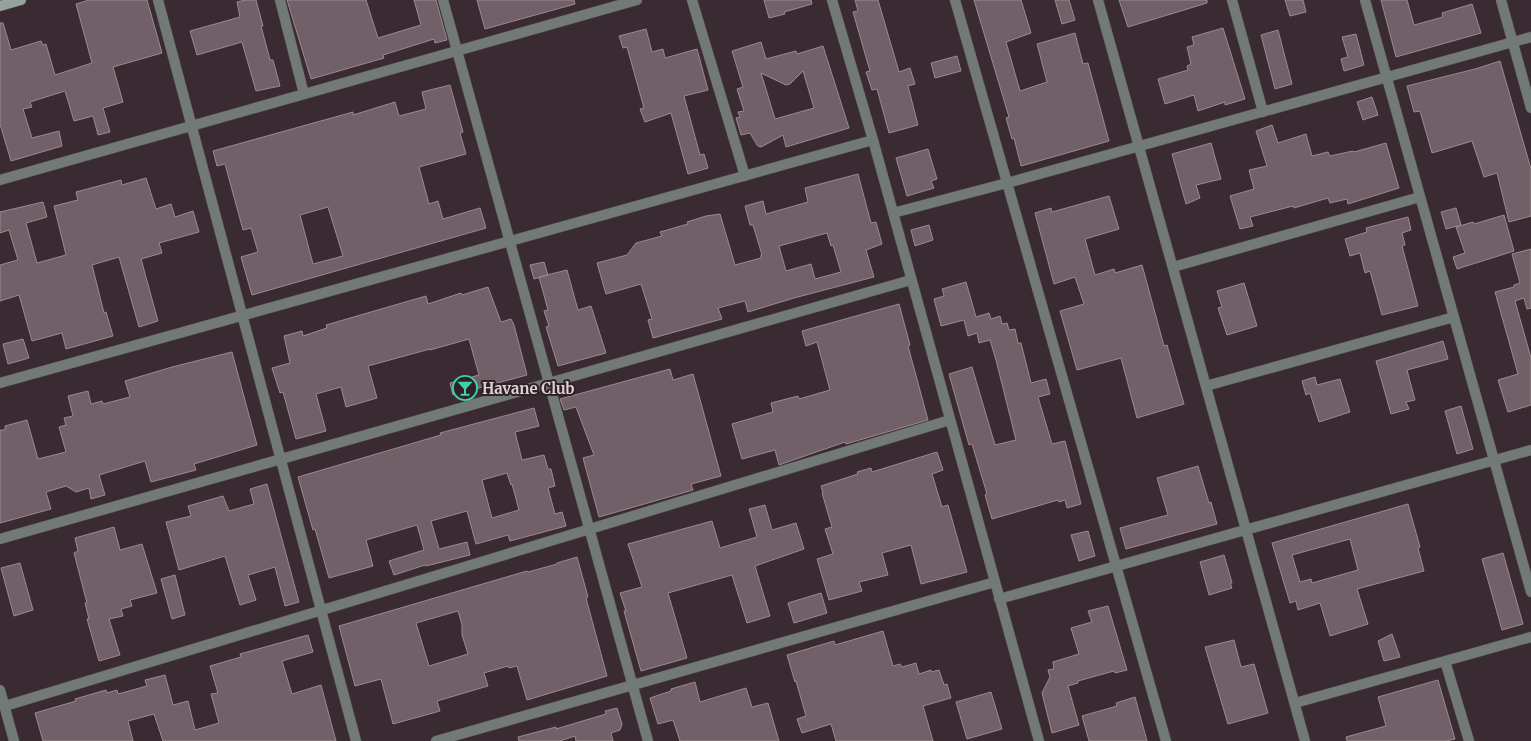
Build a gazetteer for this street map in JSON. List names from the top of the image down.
{
  "places": {
    "bar": ["Havane Club"]
  }
}
